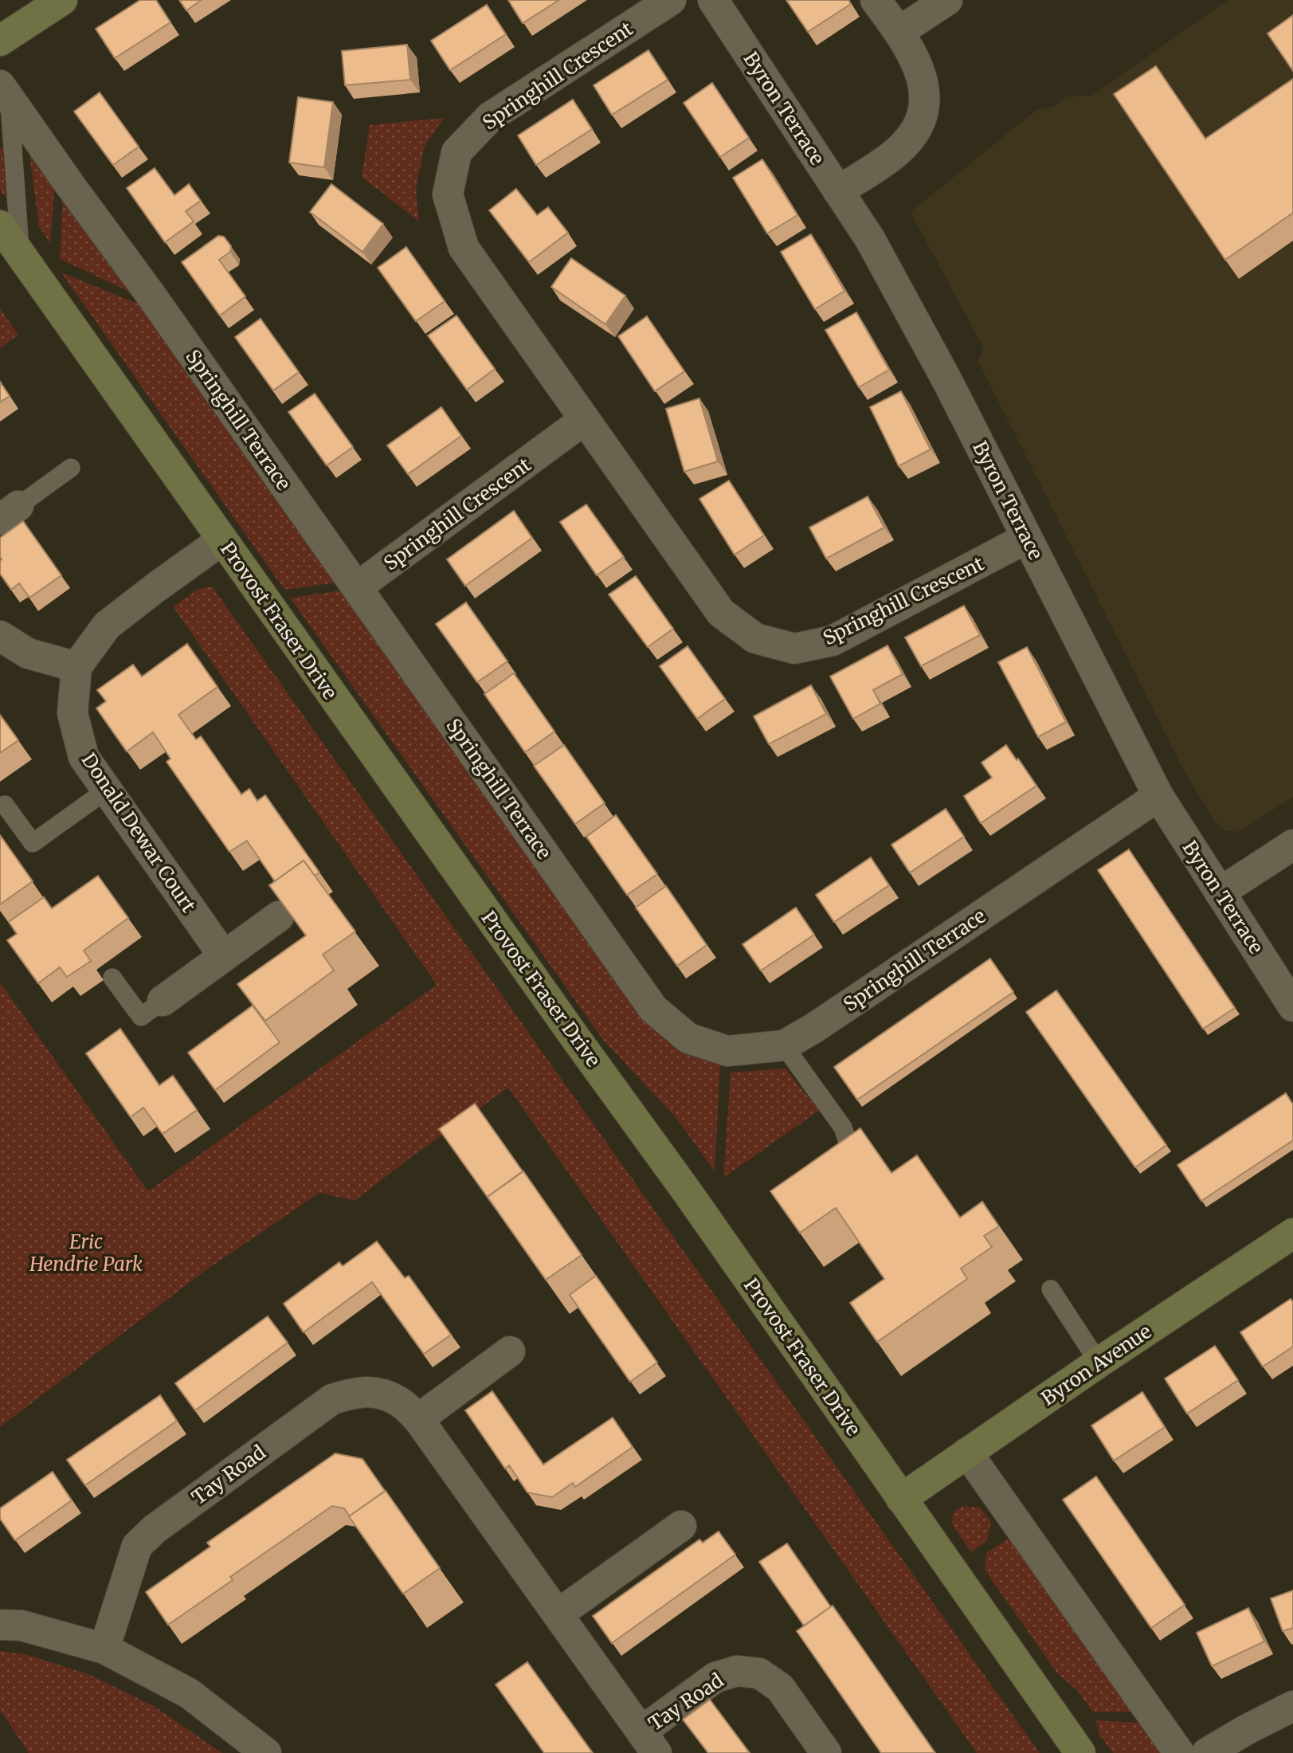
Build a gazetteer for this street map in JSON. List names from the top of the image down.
{
  "streets": {
    "street": [
      "Springhill Crescent",
      "Byron Terrace",
      "Springhill Terrace",
      "Provost Fraser Drive",
      "Donald Dewar Court",
      "Byron Avenue",
      "Tay Road"
    ]
  },
  "crossings": [
    ["Springhill Crescent", "Byron Terrace"],
    ["Springhill Crescent", "Springhill Terrace"],
    ["Byron Terrace", "Springhill Terrace"],
    ["Provost Fraser Drive", "Byron Avenue"]
  ],
  "parks": ["Eric Hendrie Park"]
}
